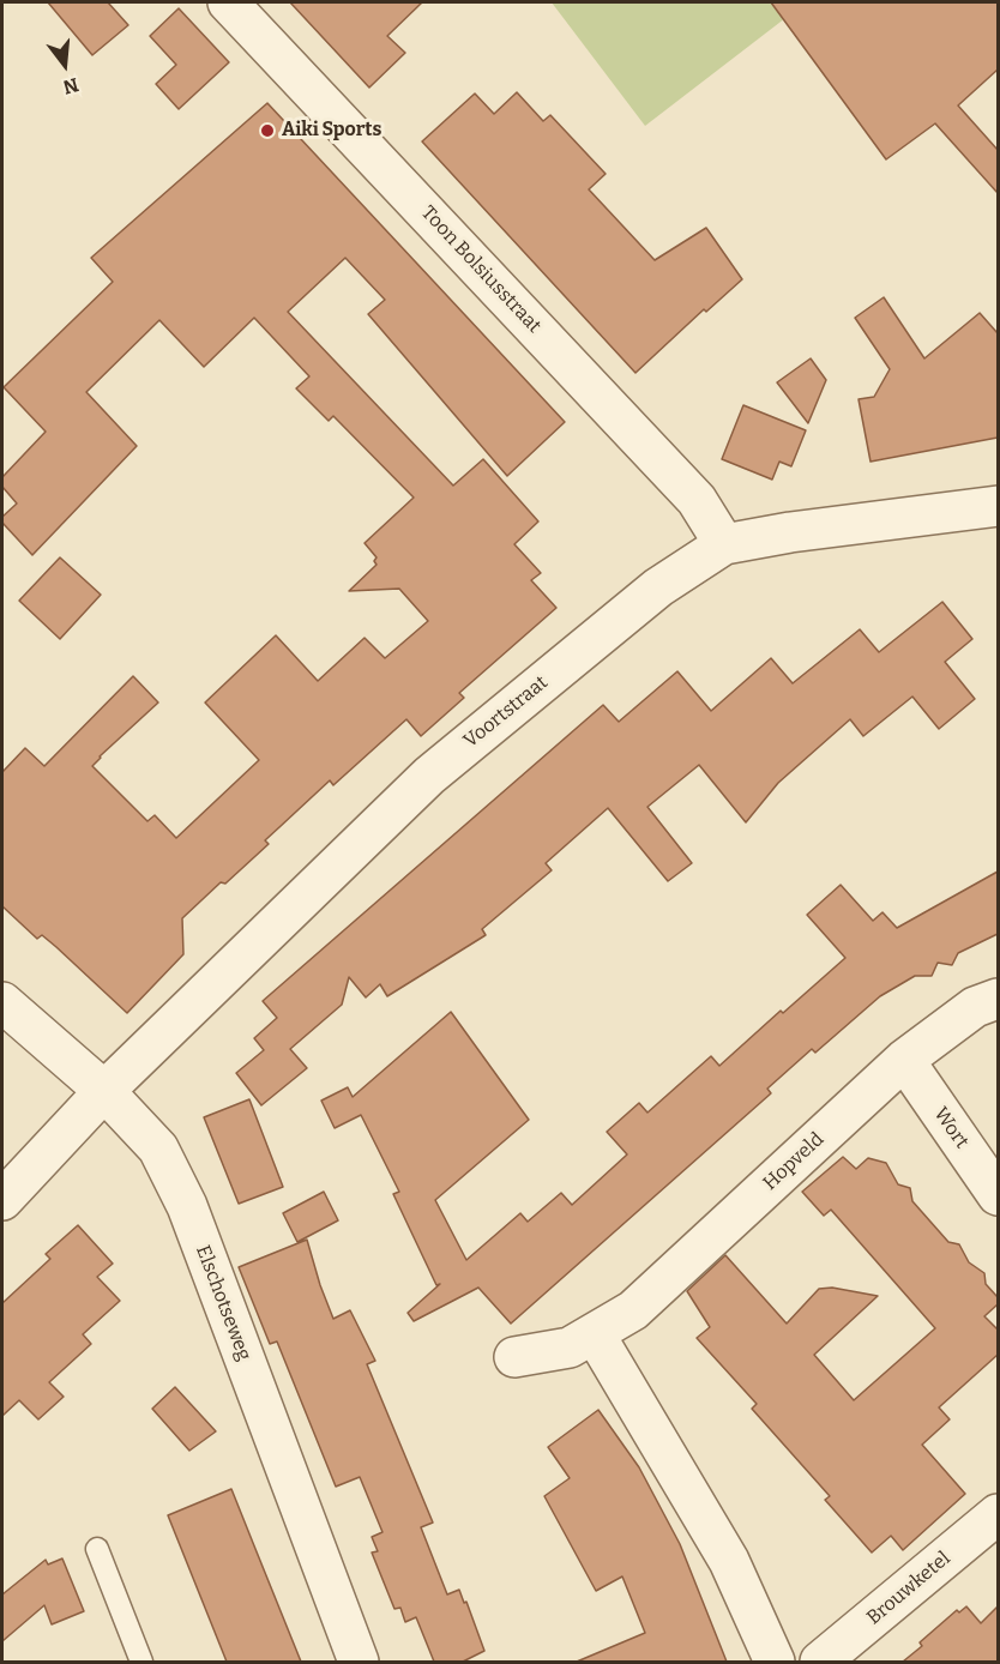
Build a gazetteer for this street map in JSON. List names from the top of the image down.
{
  "streets": {
    "street": [
      "Toon Bolsiusstraat",
      "Voortstraat",
      "Wort",
      "Hopveld",
      "Elschotseweg",
      "Brouwketel"
    ]
  },
  "crossings": [
    ["Toon Bolsiusstraat", "Voortstraat"],
    ["Voortstraat", "Elschotseweg"],
    ["Wort", "Hopveld"]
  ],
  "places": ["Aiki Sports"],
  "north": "bottom"
}
